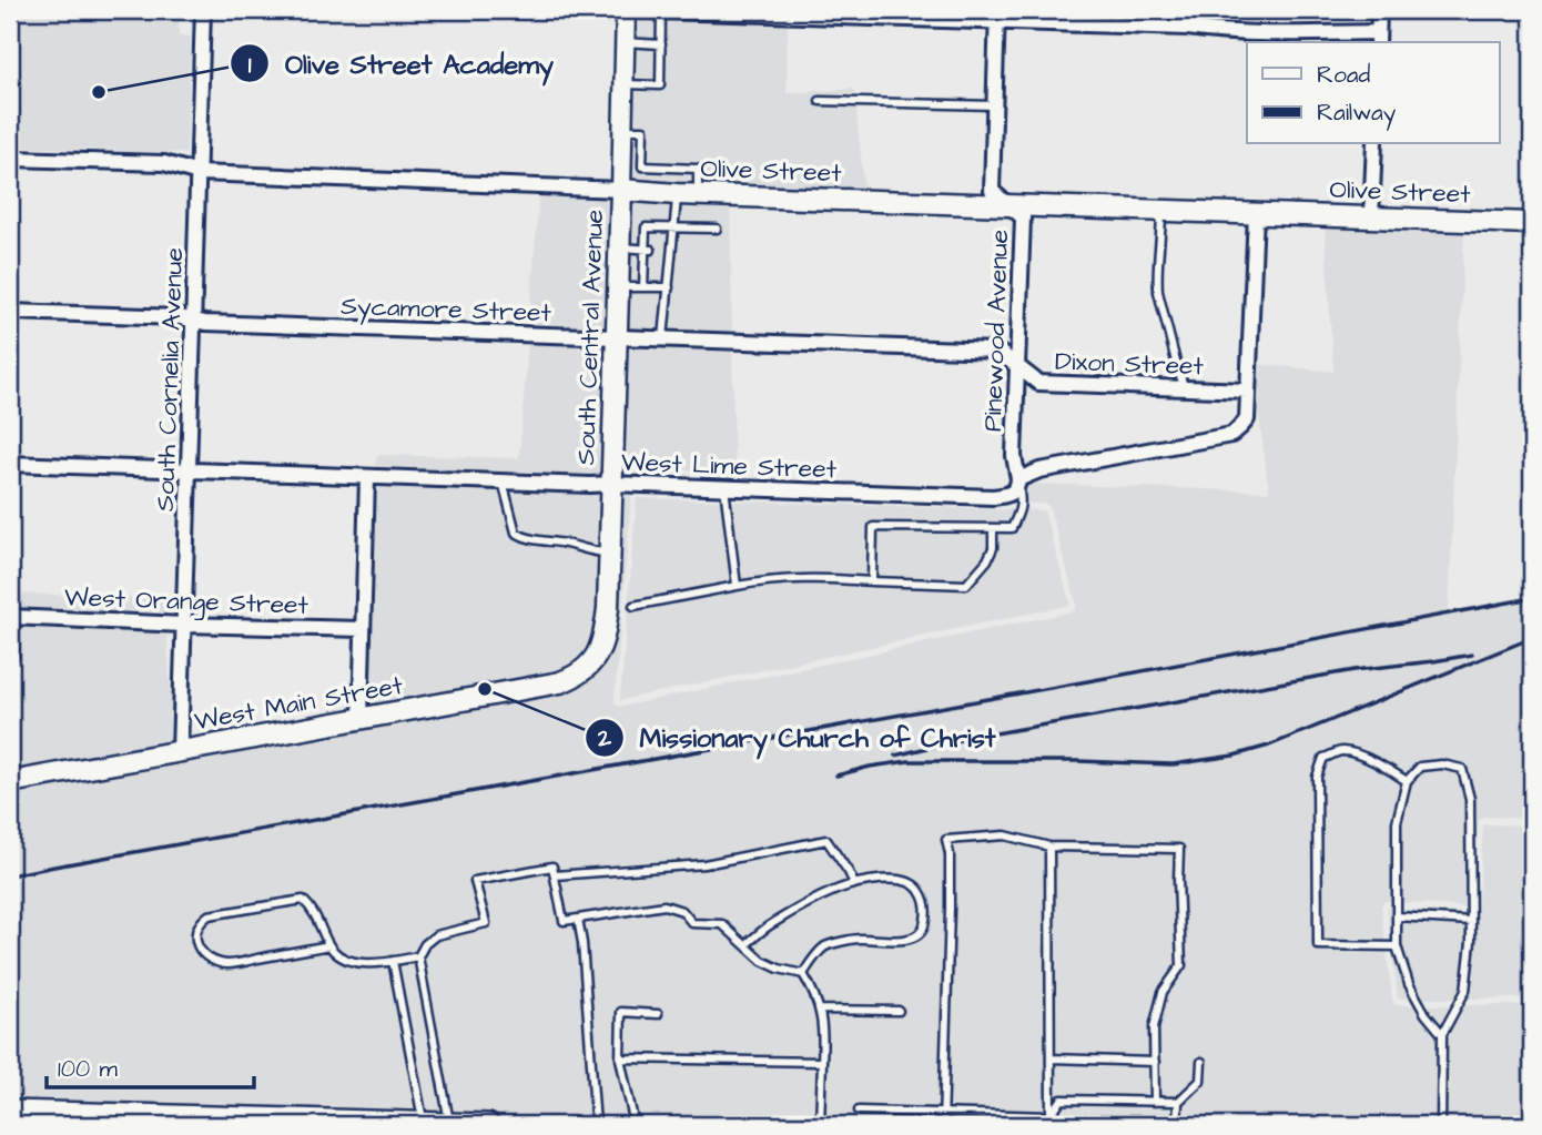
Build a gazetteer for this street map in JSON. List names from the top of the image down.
{
  "streets": {
    "main road": ["Olive Street", "South Central Avenue", "West Main Street"],
    "street": [
      "Sycamore Street",
      "Pinewood Avenue",
      "Dixon Street",
      "South Cornelia Avenue",
      "West Lime Street",
      "West Orange Street"
    ]
  },
  "crossings": [
    ["Olive Street", "Pinewood Avenue"],
    ["Olive Street", "South Central Avenue"],
    ["Olive Street", "South Cornelia Avenue"],
    ["Sycamore Street", "Pinewood Avenue"],
    ["Sycamore Street", "South Central Avenue"],
    ["Sycamore Street", "Dixon Street"],
    ["Sycamore Street", "South Cornelia Avenue"],
    ["Pinewood Avenue", "Dixon Street"],
    ["Pinewood Avenue", "West Lime Street"],
    ["South Central Avenue", "West Lime Street"],
    ["South Central Avenue", "West Main Street"],
    ["Dixon Street", "West Lime Street"],
    ["South Cornelia Avenue", "West Lime Street"],
    ["South Cornelia Avenue", "West Orange Street"],
    ["South Cornelia Avenue", "West Main Street"]
  ],
  "places": ["Olive Street Academy", "Missionary Church of Christ"],
  "legend": ["Road", "Railway"],
  "scale_bar": "100 m"
}
